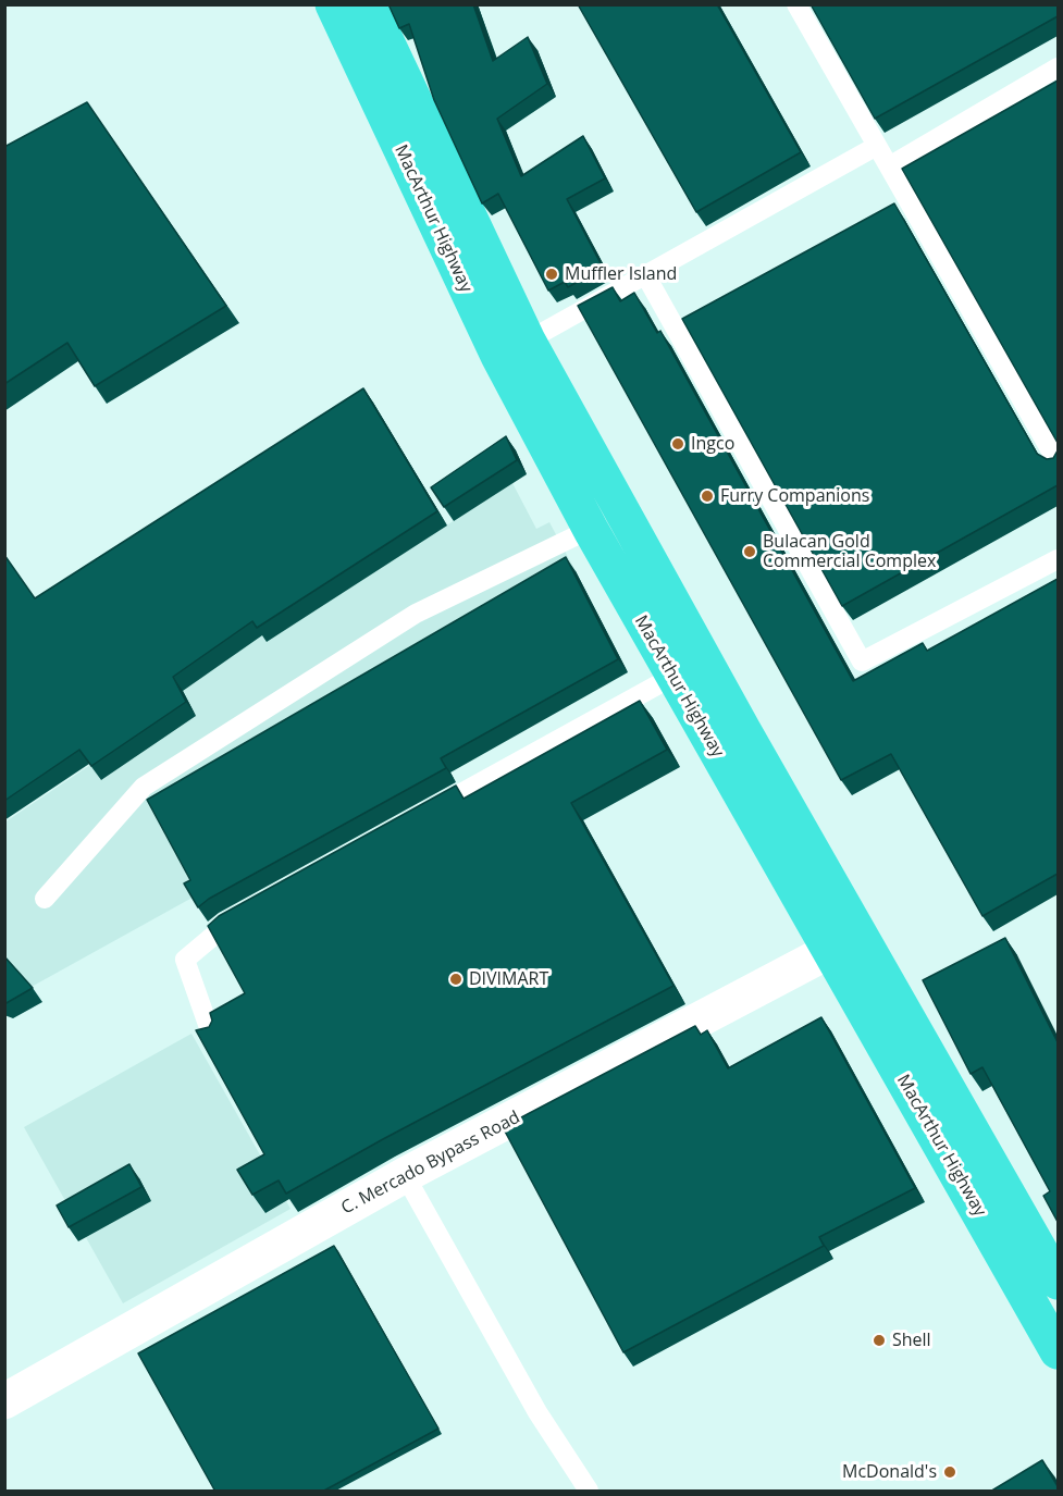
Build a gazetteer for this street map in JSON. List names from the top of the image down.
{
  "streets": {
    "highway": ["MacArthur Highway"],
    "street": ["C. Mercado Bypass Road"]
  },
  "crossings": [
    ["MacArthur Highway", "C. Mercado Bypass Road"]
  ],
  "places": [
    "Muffler Island",
    "Ingco",
    "Furry Companions",
    "Bulacan Gold Commercial Complex",
    "DIVIMART",
    "Shell",
    "McDonald's"
  ]
}
